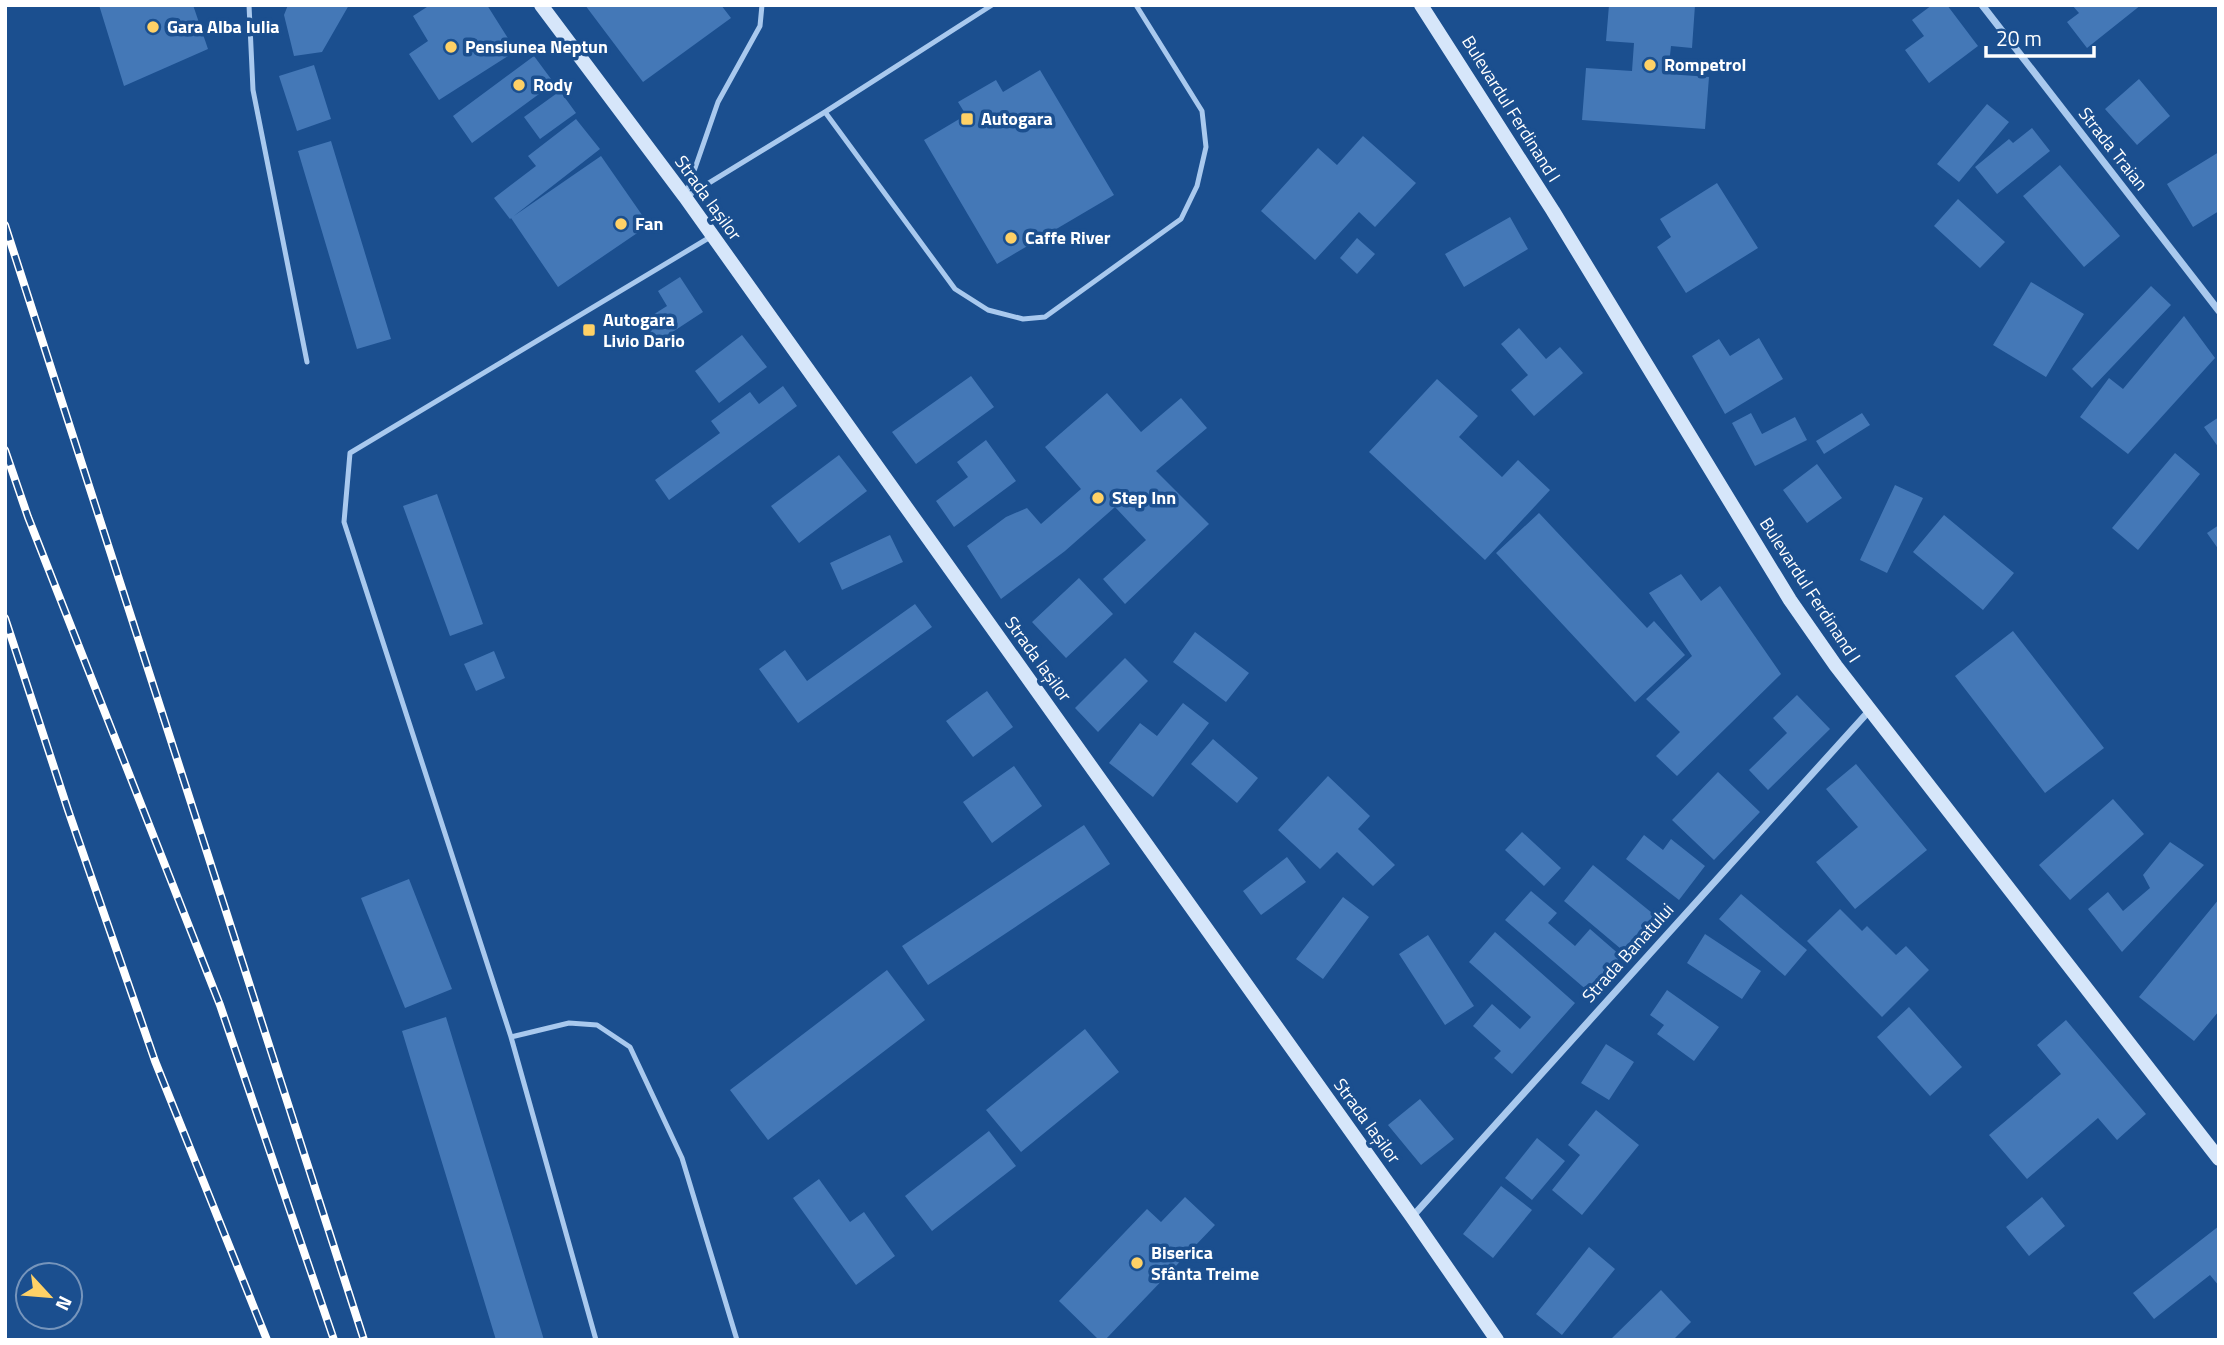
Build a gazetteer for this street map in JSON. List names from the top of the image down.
{
  "streets": {
    "street": [
      "Bulevardul Ferdinand I",
      "Strada Traian",
      "Strada Iașilor",
      "Strada Banatului"
    ]
  },
  "crossings": [
    ["Bulevardul Ferdinand I", "Strada Banatului"],
    ["Strada Iașilor", "Strada Banatului"]
  ],
  "places": {
    "other": [
      "Gara Alba Iulia",
      "Pensiunea Neptun",
      "Rompetrol",
      "Rody",
      "Fan",
      "Caffe River",
      "Step Inn",
      "Biserica Sfânta Treime"
    ],
    "transit": ["Autogara", "Autogara Livio Dario"]
  },
  "scale_bar": "20 m",
  "north": "bottom right"
}
